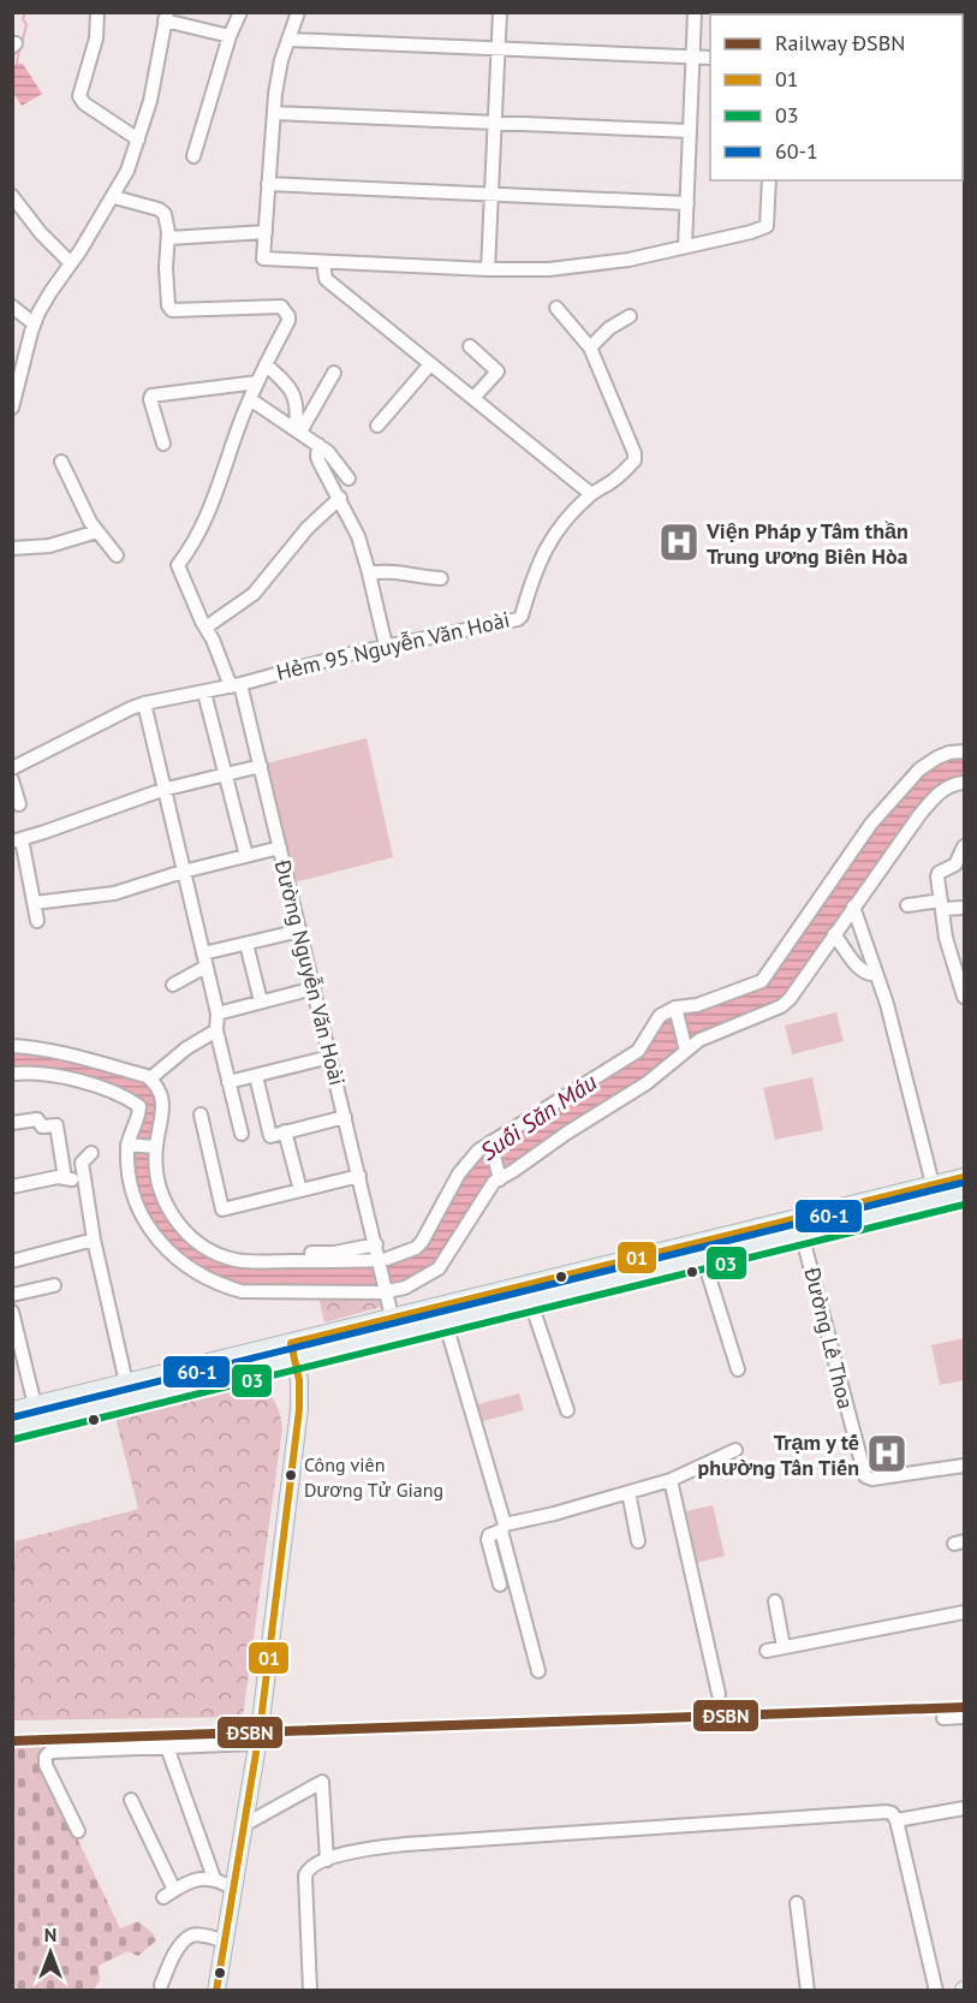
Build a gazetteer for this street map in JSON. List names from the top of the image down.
{
  "streets": {
    "street": ["Hẻm 95 Nguyễn Văn Hoài", "Đường Nguyễn Văn Hoài", "Đường Lê Thoa"]
  },
  "crossings": [
    ["Hẻm 95 Nguyễn Văn Hoài", "Đường Nguyễn Văn Hoài"]
  ],
  "water": ["Suối Săn Máu"],
  "places": {
    "hospital": ["Viện Pháp y Tâm thần Trung ương Biên Hòa", "Trạm y tế phường Tân Tiến"],
    "other": ["Công viên Dương Tử Giang"]
  },
  "lines": [
    "transit line 01",
    "transit line 60-1",
    "transit line 03",
    "rail line ĐSBN"
  ],
  "legend": [
    "Railway ĐSBN",
    "01",
    "03",
    "60-1"
  ],
  "north": "top"
}
